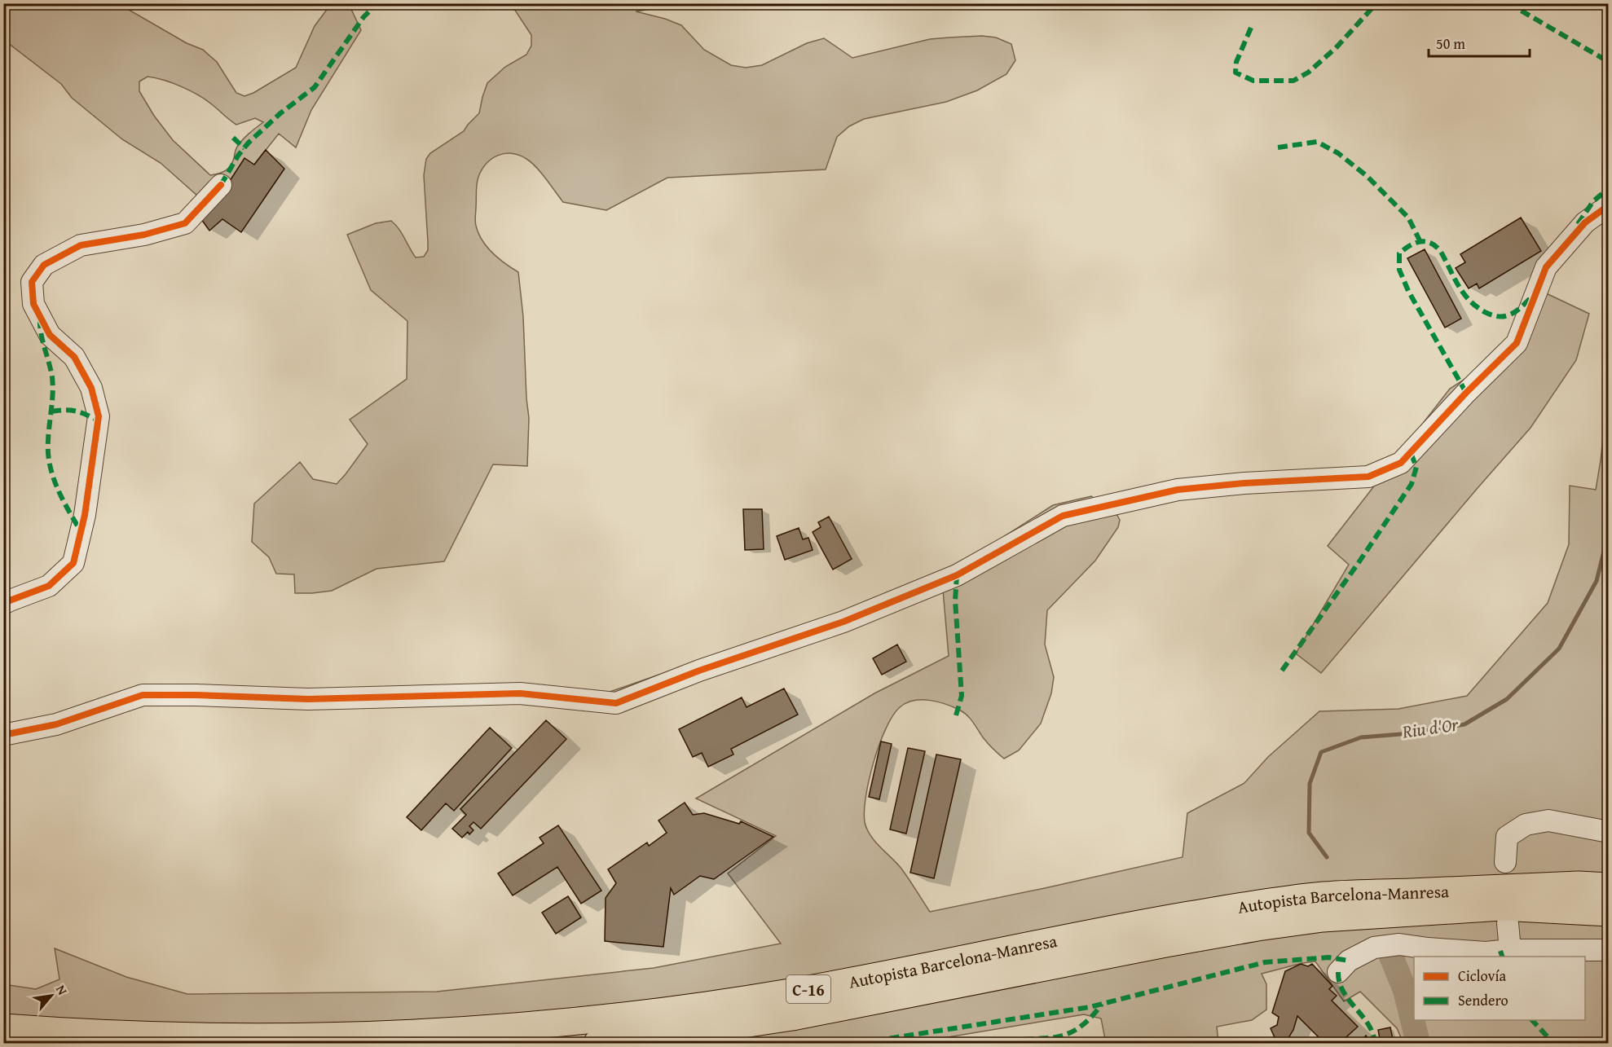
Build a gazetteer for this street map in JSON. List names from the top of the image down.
{
  "streets": {
    "highway": ["Autopista Barcelona-Manresa", "C-16"]
  },
  "water": ["Riu d'Or"],
  "legend": ["Ciclovía", "Sendero"],
  "scale_bar": "50 m",
  "north": "top right"
}
